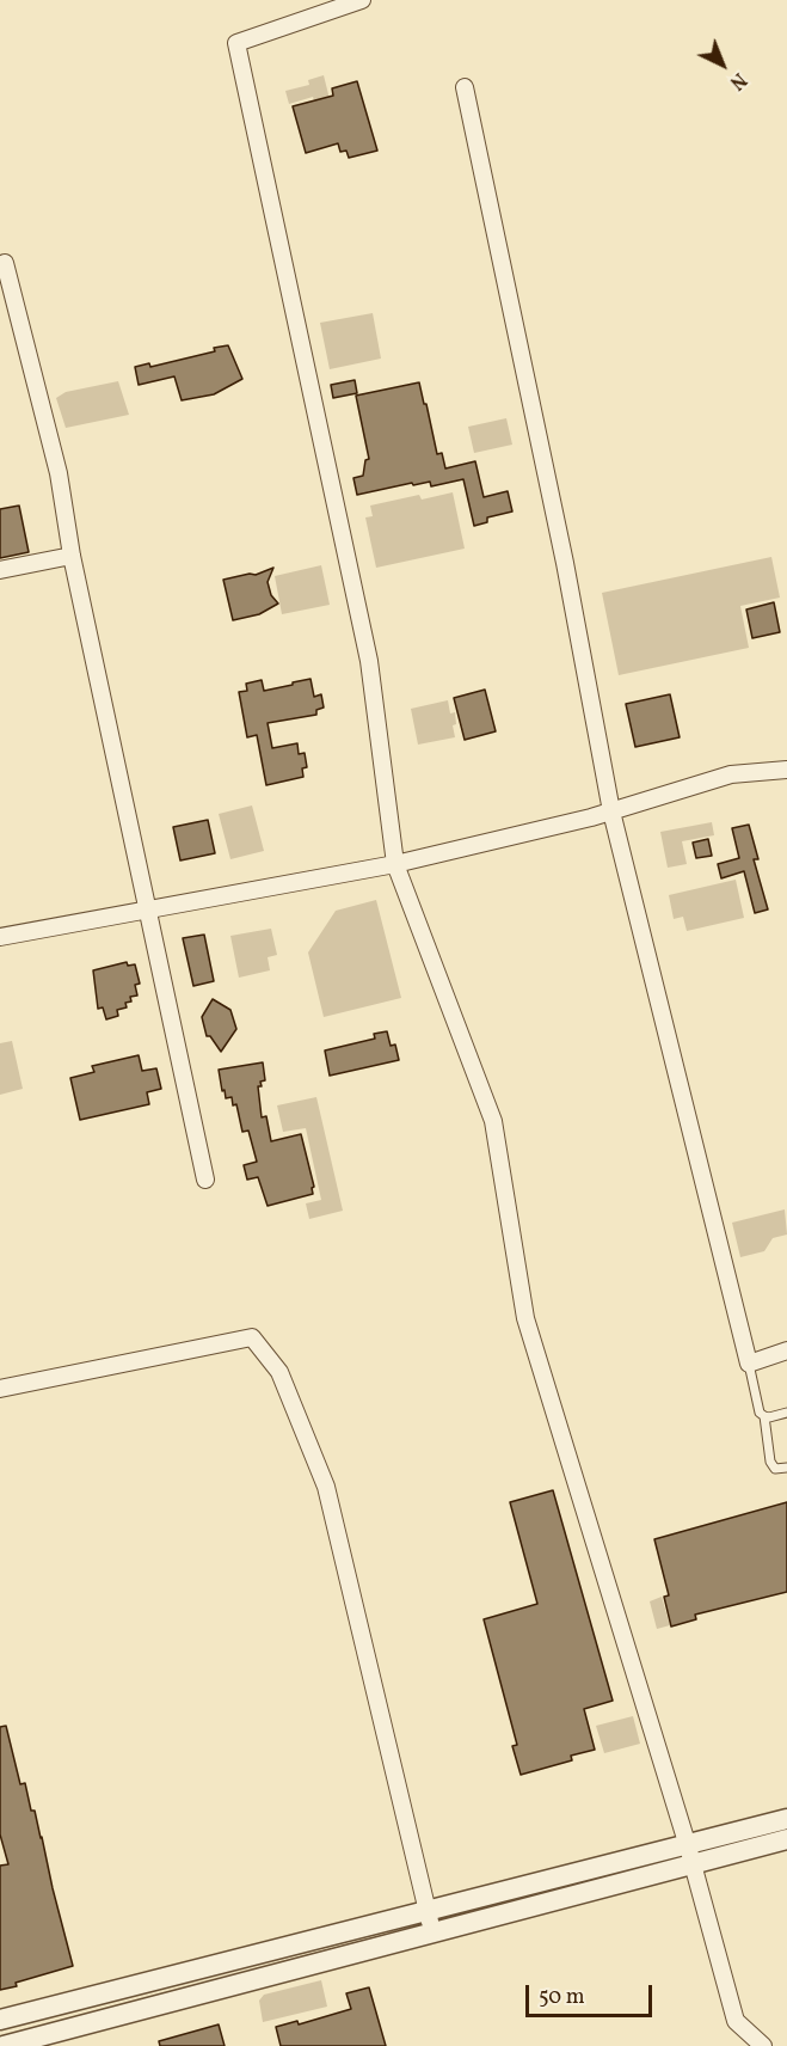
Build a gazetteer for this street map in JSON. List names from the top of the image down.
{
  "scale_bar": "50 m",
  "north": "bottom right"
}
